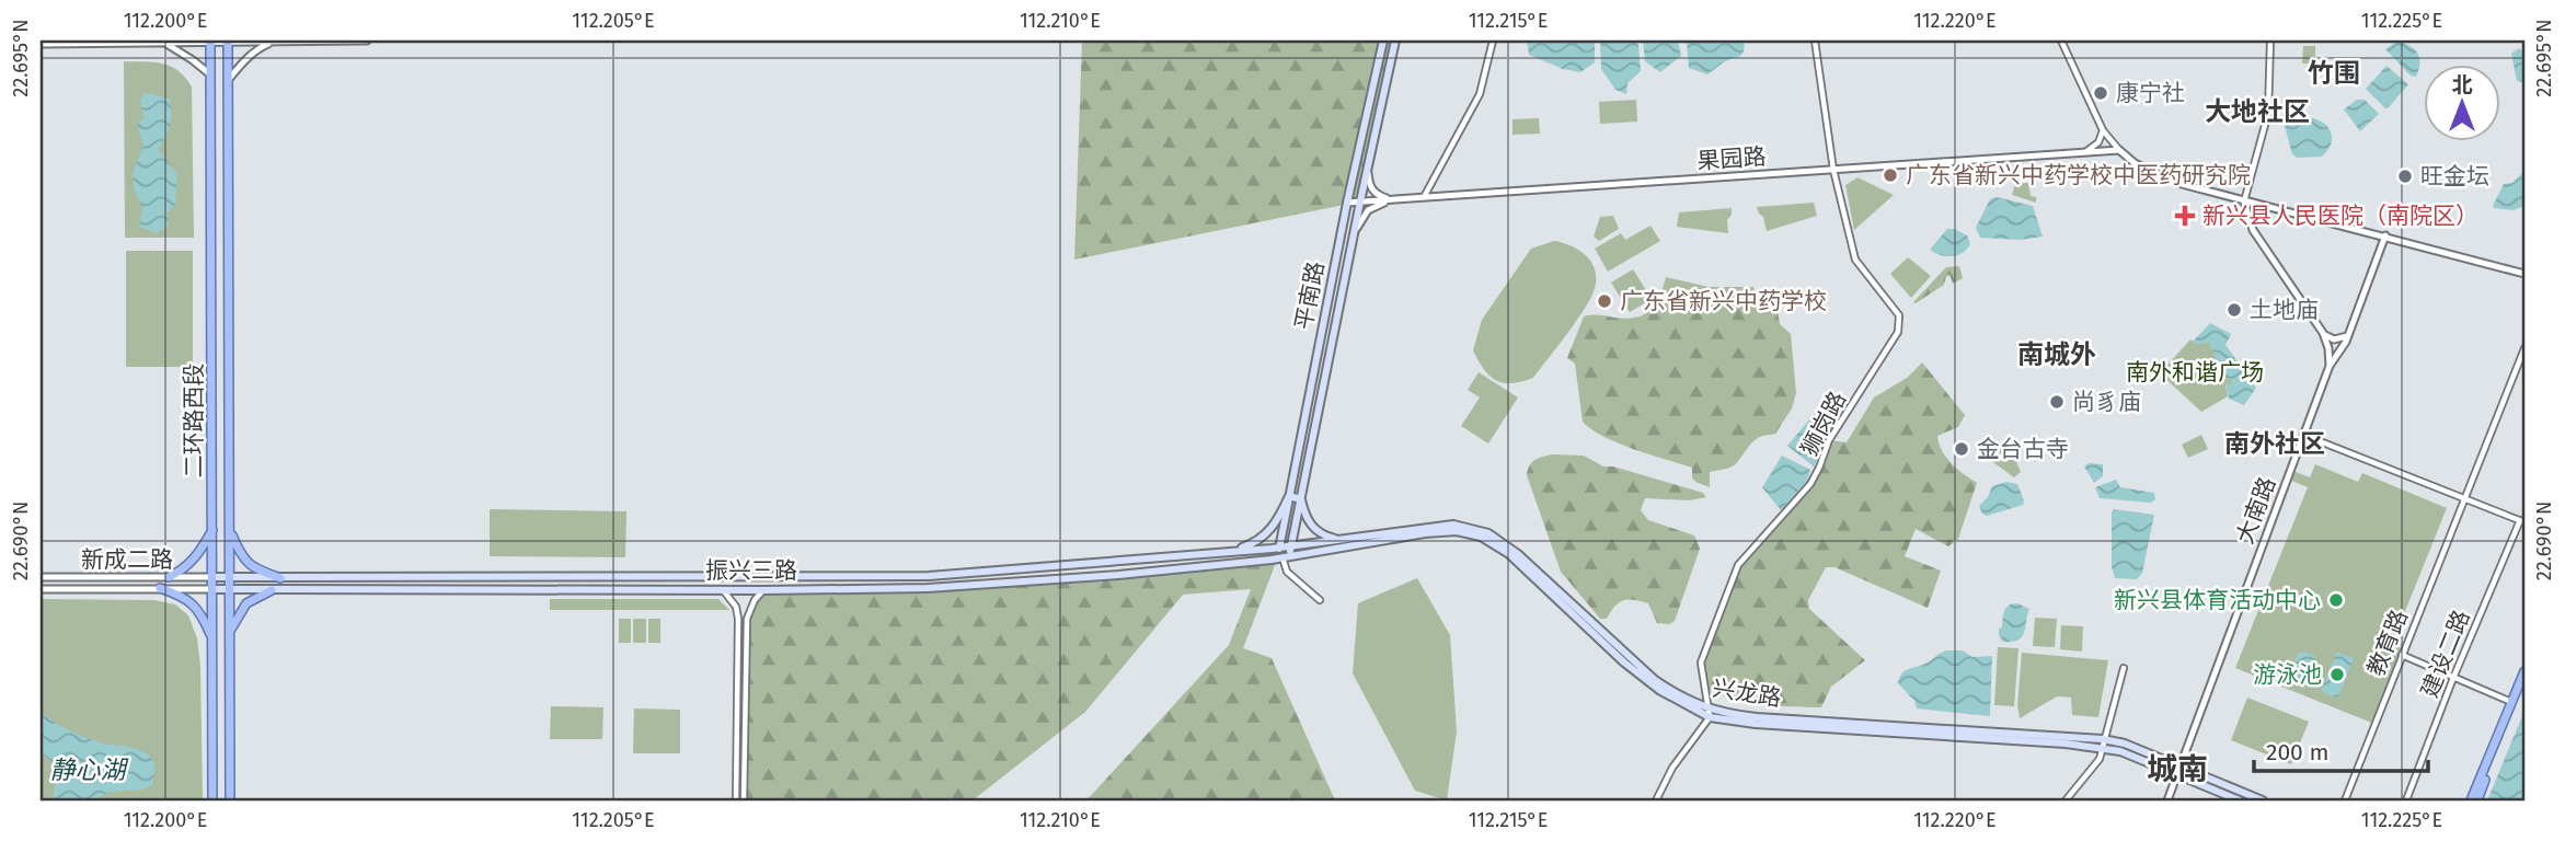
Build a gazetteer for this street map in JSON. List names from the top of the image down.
{
  "streets": {
    "main road": [
      "平南路",
      "二环路西段",
      "振兴三路",
      "兴龙路"
    ],
    "street": [
      "果园路",
      "狮岗路",
      "大南路",
      "新成二路",
      "教育路",
      "建设二路"
    ]
  },
  "crossings": [
    ["果园路", "平南路"],
    ["果园路", "狮岗路"],
    ["平南路", "振兴三路"],
    ["平南路", "兴龙路"],
    ["二环路西段", "新成二路"],
    ["二环路西段", "振兴三路"],
    ["狮岗路", "兴龙路"],
    ["大南路", "兴龙路"],
    ["新成二路", "振兴三路"],
    ["振兴三路", "兴龙路"]
  ],
  "districts": [
    "竹围",
    "大地社区",
    "南城外",
    "南外社区",
    "城南"
  ],
  "water": ["静心湖"],
  "parks": ["南外和谐广场"],
  "places": {
    "other": [
      "康宁社",
      "广东省新兴中药学校中医药研究院",
      "旺金坛",
      "广东省新兴中药学校",
      "土地庙",
      "尚豸庙",
      "金台古寺",
      "新兴县体育活动中心",
      "游泳池"
    ],
    "health": ["新兴县人民医院（南院区）"]
  },
  "scale_bar": "200 m",
  "north": "top",
  "coordinates": [
    "112.200°E",
    "112.205°E",
    "112.210°E",
    "112.215°E",
    "112.220°E",
    "112.225°E",
    "22.695°N",
    "22.690°N"
  ]
}
